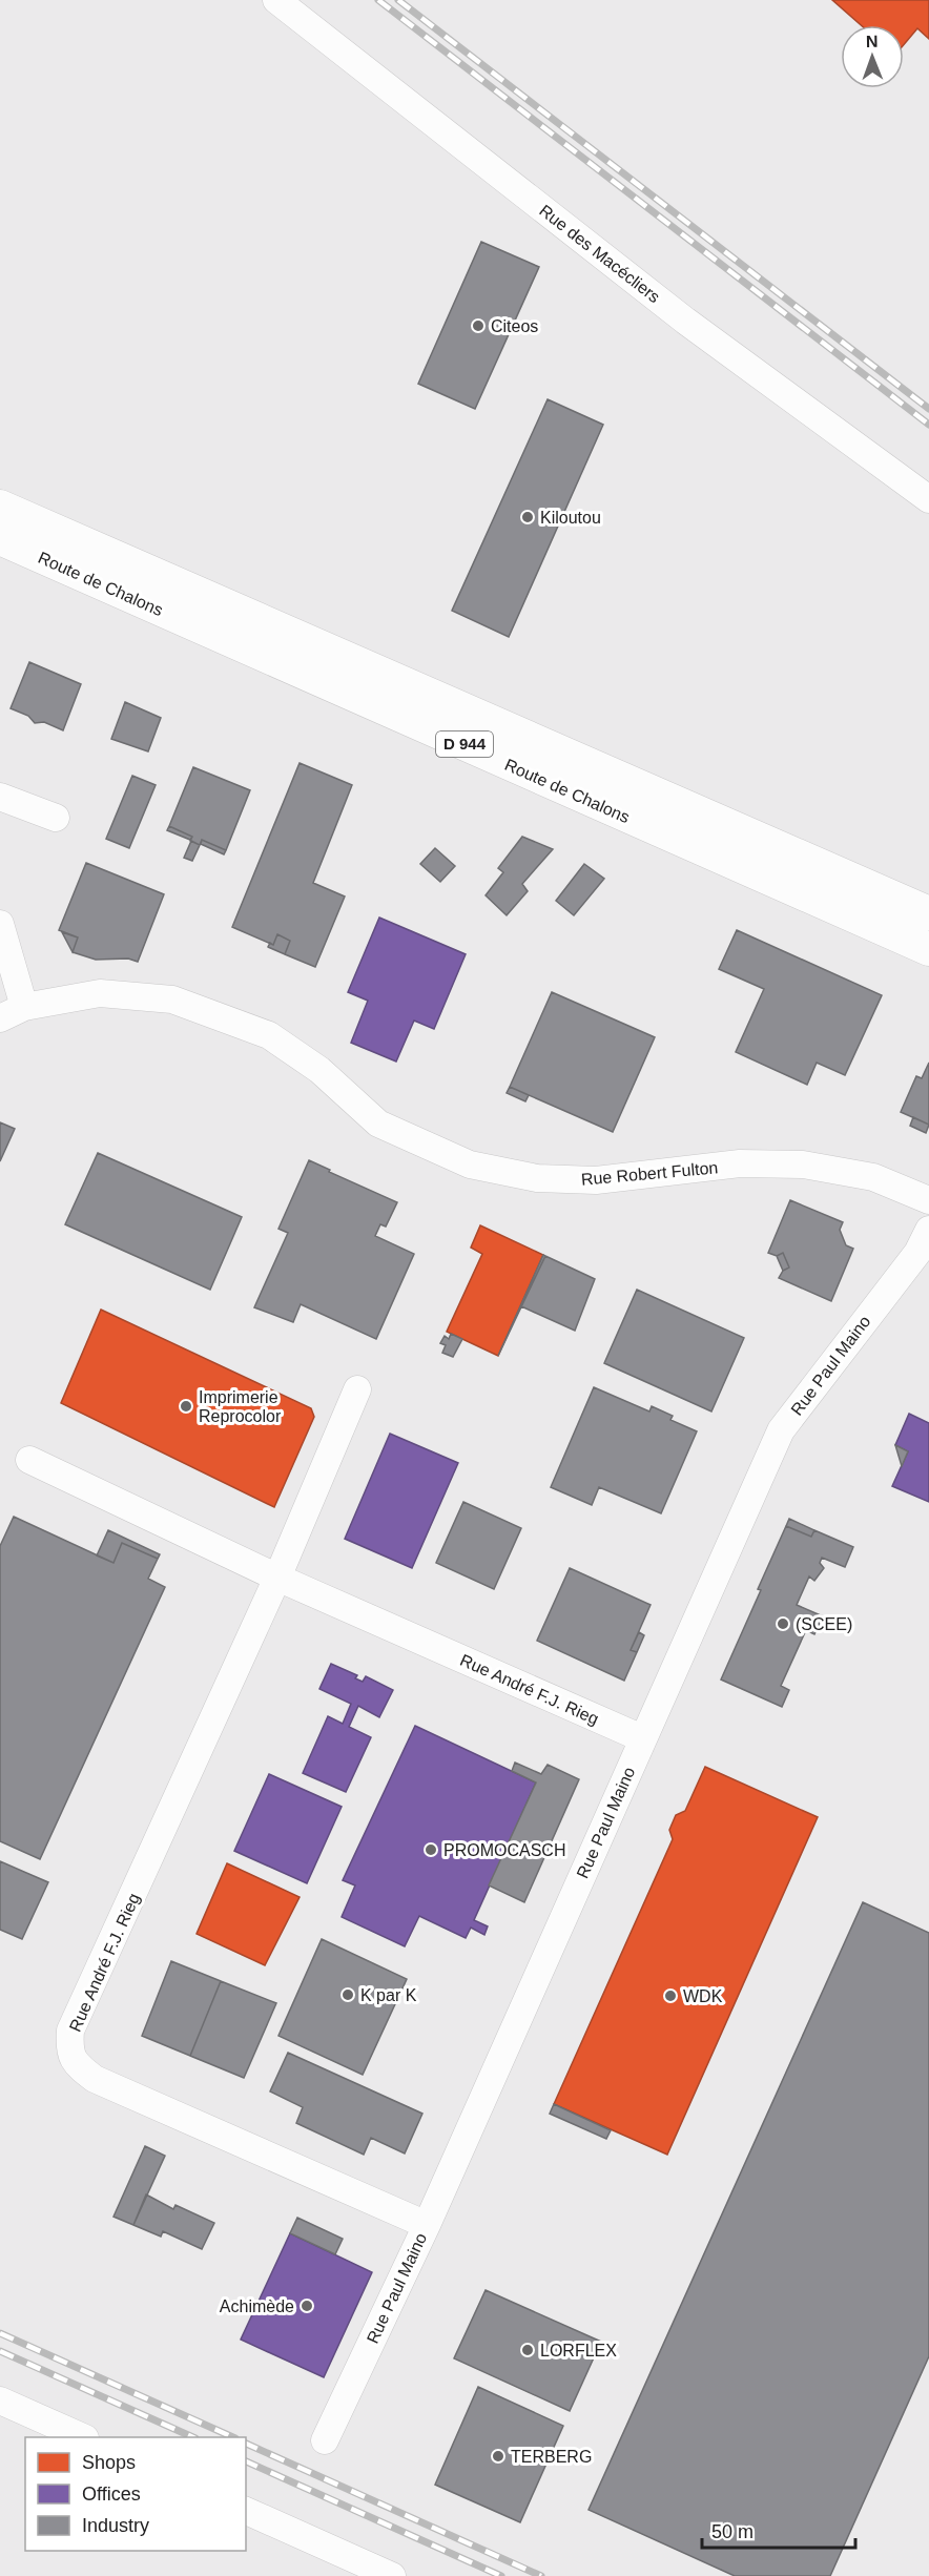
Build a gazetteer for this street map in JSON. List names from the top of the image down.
{
  "streets": {
    "main road": ["Route de Chalons", "D 944"],
    "street": [
      "Rue des Macécliers",
      "Rue Robert Fulton",
      "Rue Paul Maino",
      "Rue André F.J. Rieg"
    ]
  },
  "crossings": [
    ["Rue Paul Maino", "Rue André F.J. Rieg"]
  ],
  "places": [
    "Citeos",
    "Kiloutou",
    "Imprimerie Reprocolor",
    "(SCEE)",
    "PROMOCASCH",
    "K par K",
    "WDK",
    "Achimède",
    "LORFLEX",
    "TERBERG"
  ],
  "legend": ["Shops", "Offices", "Industry"],
  "scale_bar": "50 m",
  "north": "top"
}
